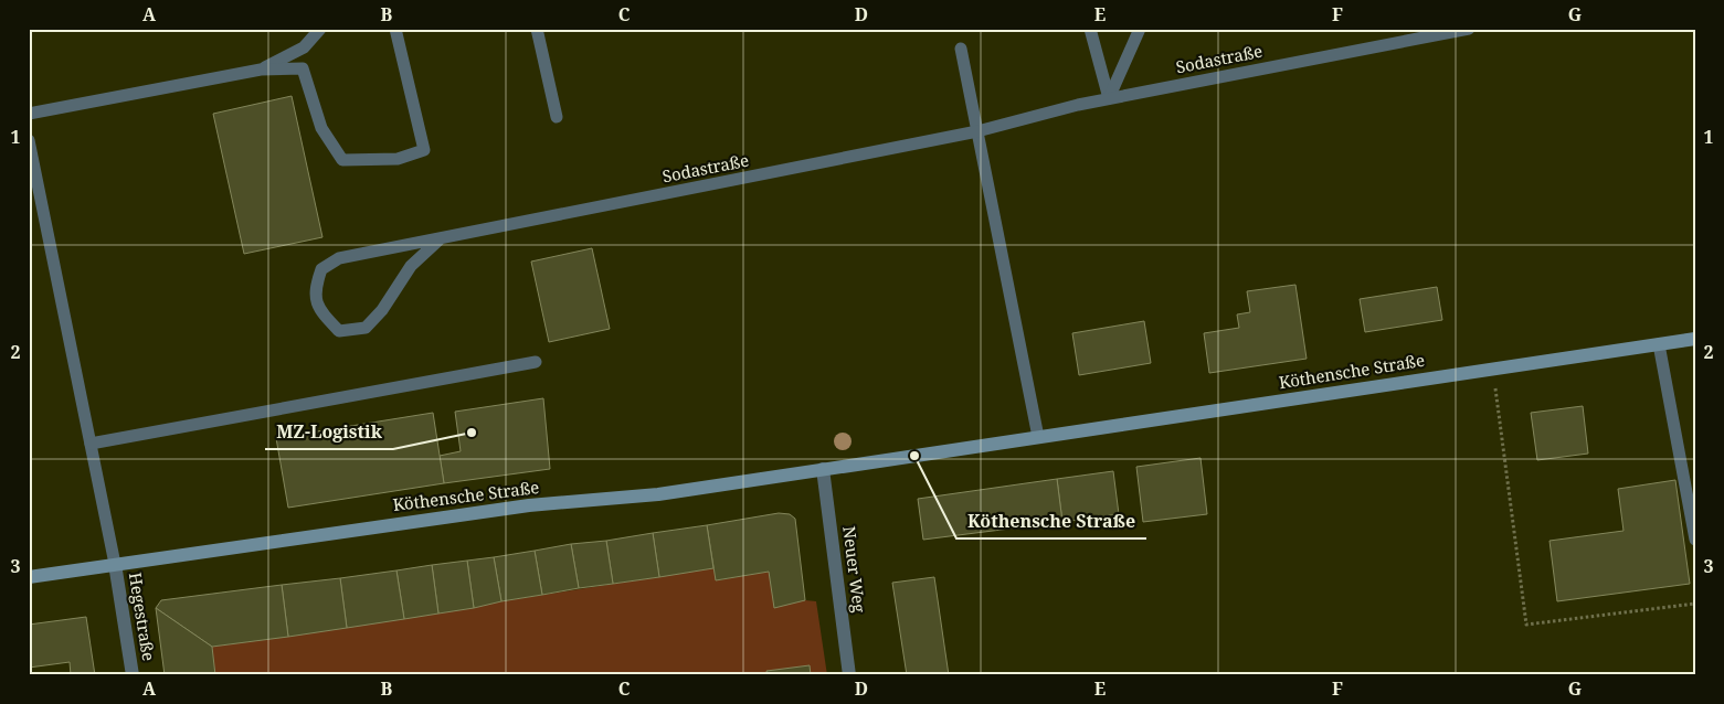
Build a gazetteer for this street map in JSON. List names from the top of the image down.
{
  "streets": {
    "main road": ["Köthensche Straße"],
    "street": ["Neuer Weg", "Hegestraße"],
    "lane": ["Sodastraße"]
  },
  "crossings": [
    ["Köthensche Straße", "Neuer Weg"],
    ["Köthensche Straße", "Hegestraße"]
  ],
  "places": ["MZ-Logistik", "Köthensche Straße"],
  "grid": {
    "columns": [
      "A",
      "B",
      "C",
      "D",
      "E",
      "F",
      "G"
    ],
    "rows": ["1", "2", "3"]
  }
}
